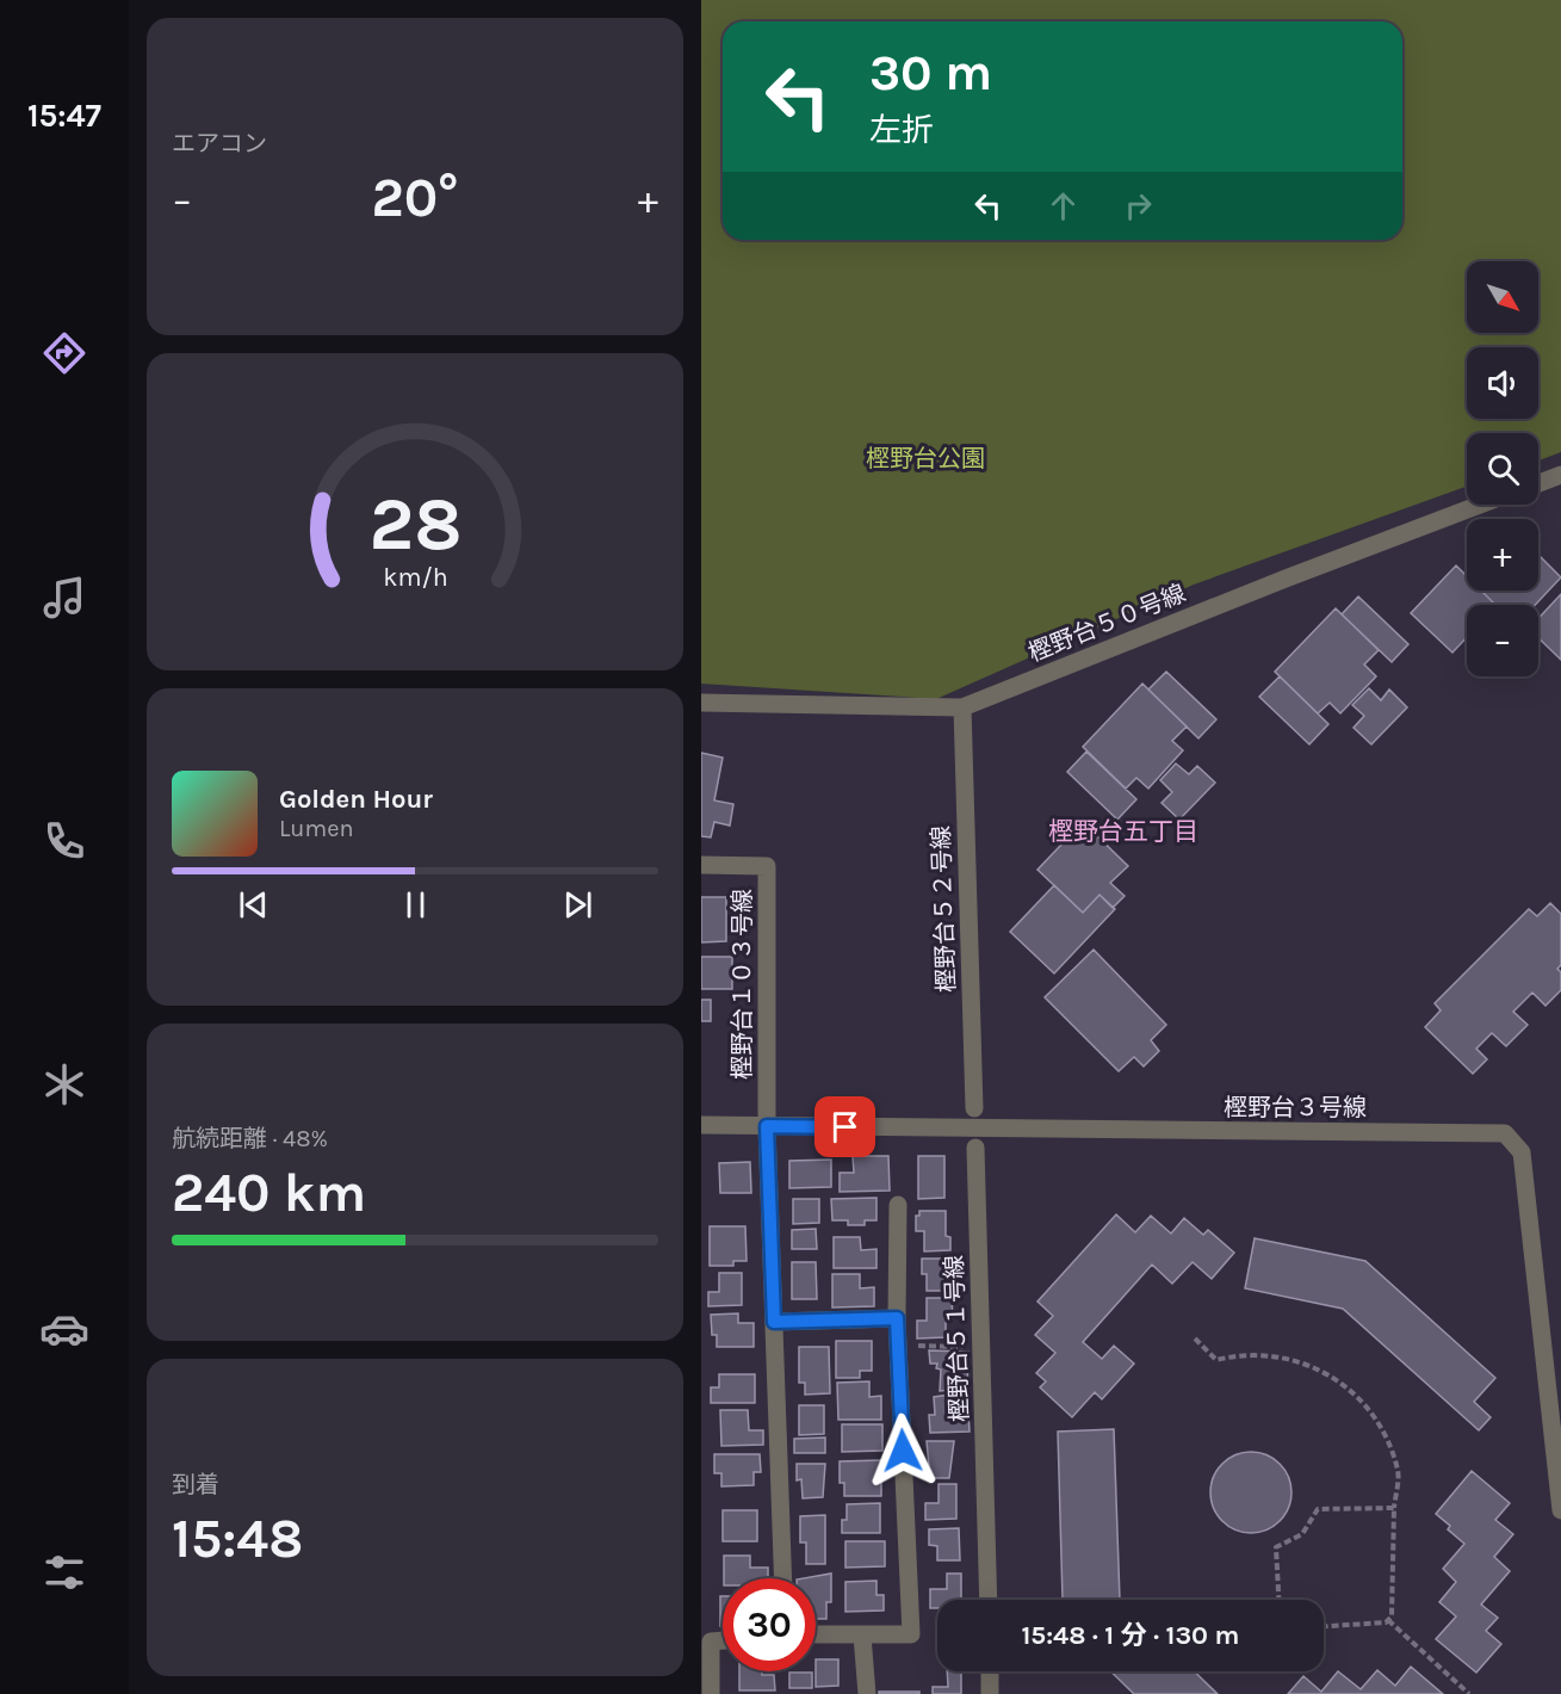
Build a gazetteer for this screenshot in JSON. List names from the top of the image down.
{
  "streets": {
    "street": [
      "樫野台５０号線",
      "樫野台５２号線",
      "樫野台１０３号線",
      "樫野台３号線",
      "樫野台５１号線"
    ]
  },
  "crossings": [
    ["樫野台５０号線", "樫野台５２号線"],
    ["樫野台１０３号線", "樫野台３号線"]
  ],
  "districts": ["樫野台五丁目"],
  "parks": ["樫野台公園"],
  "north": "bottom right",
  "page": {
    "tabs": "15:47",
    "tile": [
      "エアコン",
      ["航続距離 · 48%", "240 km"],
      ["到着", "15:48"]
    ],
    "turn": ["30 m", "左折"],
    "heat": ["−", "20°", "+"],
    "map_buttons": ["+", "−"],
    "song": ["Golden Hour", "Lumen"],
    "limit": "30",
    "trip": "15:48 · 1 分 · 130 m",
    "gauge": ["28", "km/h"]
  }
}
